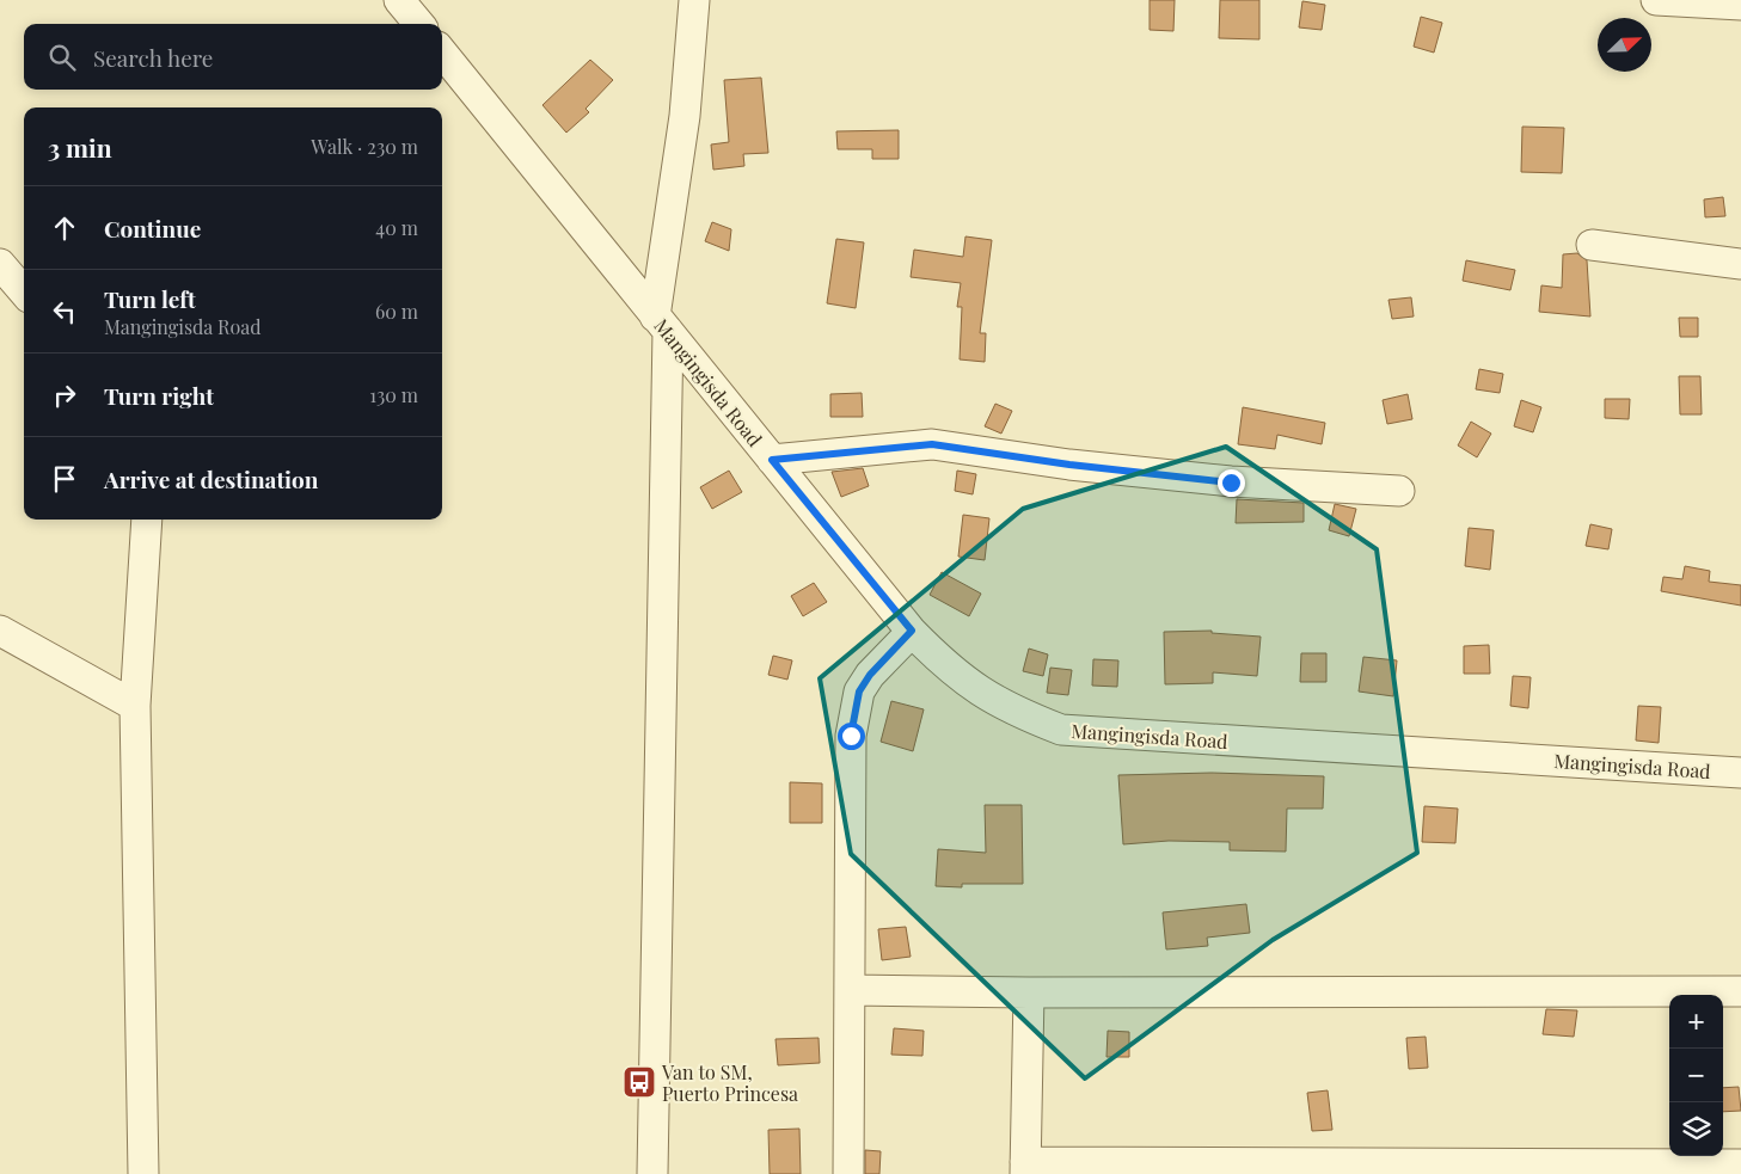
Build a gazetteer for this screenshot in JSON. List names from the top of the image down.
{
  "streets": {
    "street": ["Mangingisda Road"]
  },
  "places": {
    "bus stop": ["Van to SM, Puerto Princesa"]
  },
  "north": "top right",
  "page": {
    "search": "Search here",
    "heading": ["3 min", "Walk · 230 m"],
    "list": [
      ["Continue", "40 m"],
      ["Turn left", "Mangingisda Road", "60 m"],
      ["Turn right", "130 m"],
      "Arrive at destination"
    ],
    "map_buttons": ["+", "−"]
  }
}
